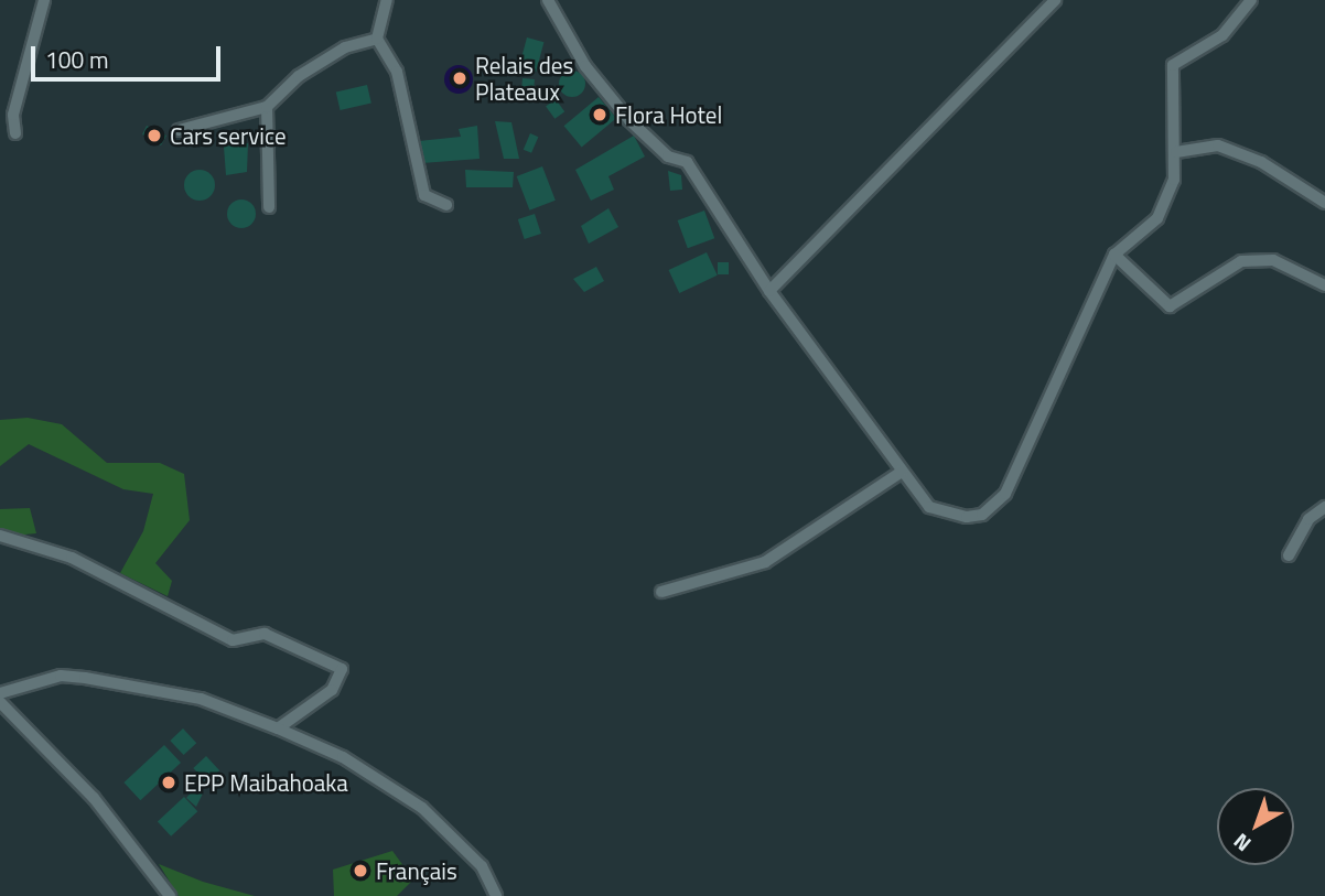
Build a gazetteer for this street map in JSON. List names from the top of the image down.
{
  "places": [
    "Relais des Plateaux",
    "Flora Hotel",
    "Cars service",
    "EPP Maibahoaka",
    "Français"
  ],
  "scale_bar": "100 m",
  "north": "bottom left"
}
